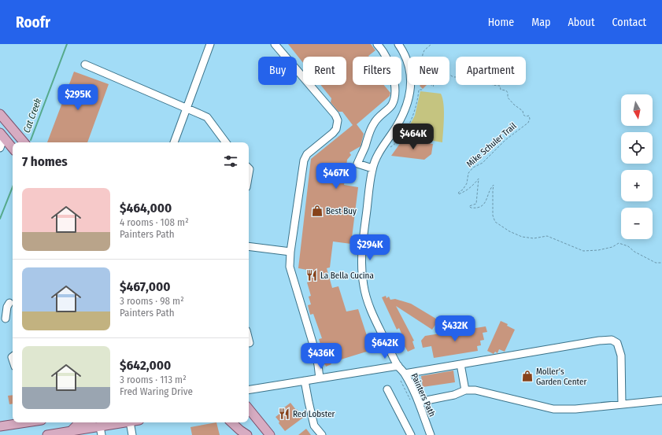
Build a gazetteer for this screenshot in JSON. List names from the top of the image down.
{
  "streets": {
    "street": ["Painters Path"],
    "path": ["Mike Schuler Trail"]
  },
  "water": ["Cat Creek"],
  "places": {
    "shop": ["Best Buy", "Moller’s Garden Center"],
    "restaurant": ["La Bella Cucina", "Red Lobster"]
  },
  "north": "bottom",
  "page": {
    "header": "Roofr",
    "nav": [
      "Home",
      "Map",
      "About",
      "Contact"
    ],
    "chip": [
      "Buy",
      "Rent",
      "Filters",
      "New",
      "Apartment"
    ],
    "price": [
      "$295K",
      "$464K",
      "$467K",
      "$294K",
      "$432K",
      "$642K",
      "$436K"
    ],
    "map_buttons": ["+", "−"],
    "heading": "7 homes",
    "list": [
      {
        "name": "$464,000",
        "note": "4 rooms · 108 m² · Painters Path"
      },
      {
        "name": "$467,000",
        "note": "3 rooms · 98 m² · Painters Path"
      },
      {
        "name": "$642,000",
        "note": "3 rooms · 113 m² · Fred Waring Drive"
      }
    ]
  }
}
